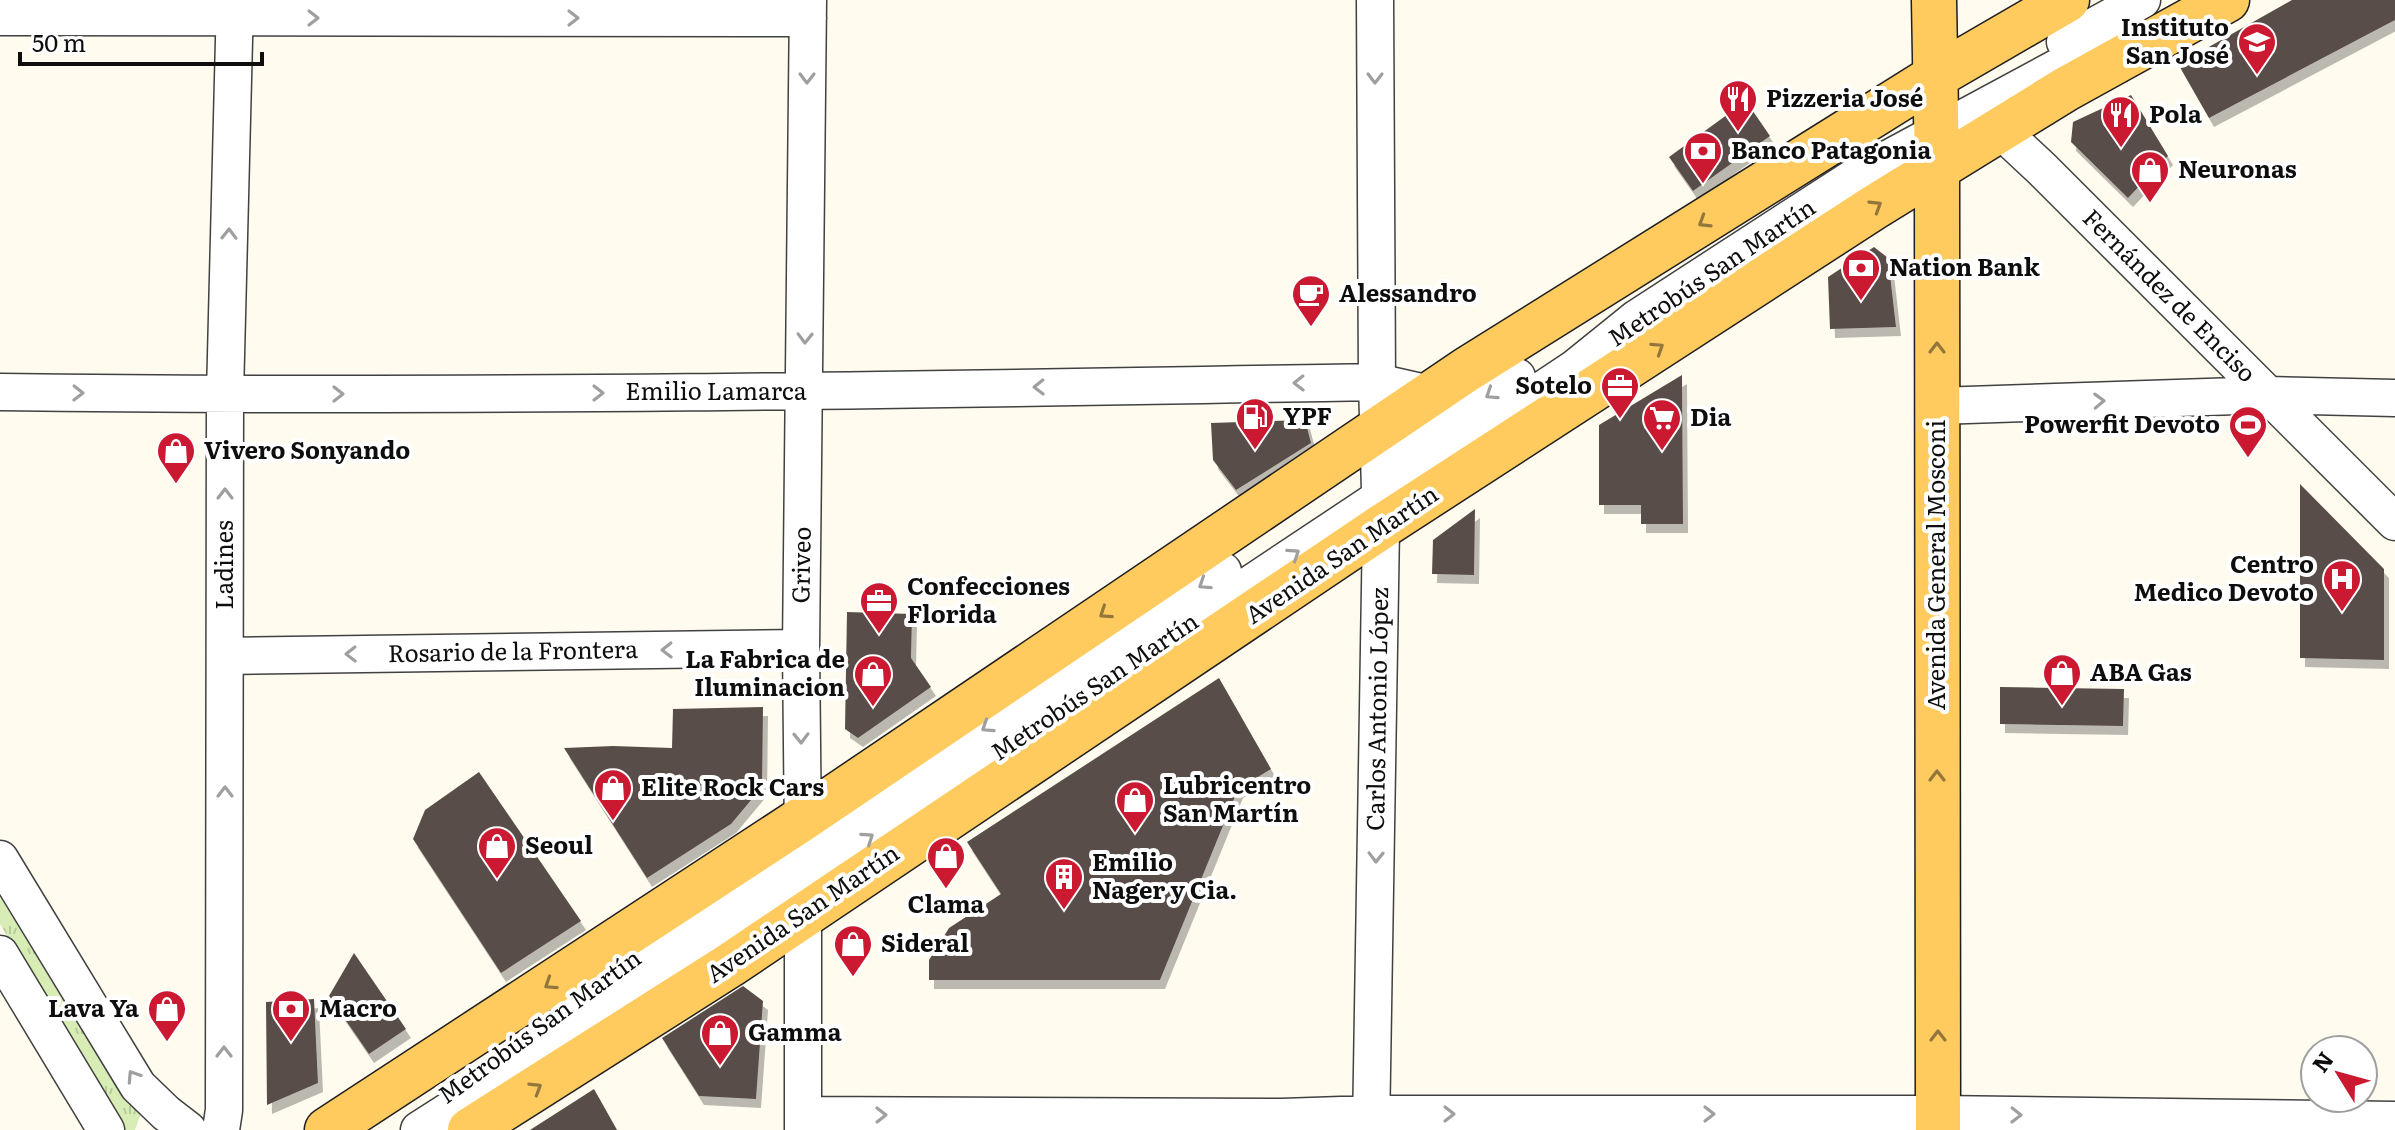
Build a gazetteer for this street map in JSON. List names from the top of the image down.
{
  "streets": {
    "main road": ["Avenida San Martín", "Avenida General Mosconi"],
    "street": [
      "Metrobús San Martín",
      "Fernández de Enciso",
      "Emilio Lamarca",
      "Ladines",
      "Griveo",
      "Rosario de la Frontera",
      "Carlos Antonio López"
    ]
  },
  "crossings": [
    ["Metrobús San Martín", "Fernández de Enciso"],
    ["Metrobús San Martín", "Avenida San Martín"],
    ["Metrobús San Martín", "Griveo"],
    ["Metrobús San Martín", "Avenida General Mosconi"],
    ["Metrobús San Martín", "Carlos Antonio López"],
    ["Fernández de Enciso", "Avenida San Martín"],
    ["Fernández de Enciso", "Avenida General Mosconi"],
    ["Emilio Lamarca", "Avenida San Martín"],
    ["Emilio Lamarca", "Ladines"],
    ["Emilio Lamarca", "Griveo"],
    ["Emilio Lamarca", "Carlos Antonio López"],
    ["Avenida San Martín", "Griveo"],
    ["Avenida San Martín", "Avenida General Mosconi"],
    ["Avenida San Martín", "Carlos Antonio López"],
    ["Ladines", "Rosario de la Frontera"],
    ["Griveo", "Rosario de la Frontera"]
  ],
  "one_way": [
    "Ladines",
    "Griveo",
    "Avenida General Mosconi",
    "Rosario de la Frontera",
    "Carlos Antonio López"
  ],
  "places": {
    "school or university": ["Instituto San José"],
    "restaurant": ["Pizzeria José", "Pola"],
    "bank": ["Banco Patagonia", "Nation Bank", "Macro"],
    "shop": [
      "Neuronas",
      "Vivero Sonyando",
      "ABA Gas",
      "La Fabrica de Iluminacion",
      "Elite Rock Cars",
      "Lubricentro San Martín",
      "Seoul",
      "Clama",
      "Sideral",
      "Lava Ya",
      "Gamma"
    ],
    "cafe": ["Alessandro"],
    "office": ["Sotelo", "Confecciones Florida"],
    "fuel station": ["YPF"],
    "supermarket": ["Dia"],
    "sports": ["Powerfit Devoto"],
    "hospital": ["Centro Medico Devoto"],
    "building": ["Emilio Nager y Cia."]
  },
  "scale_bar": "50 m",
  "north": "top left"
}
